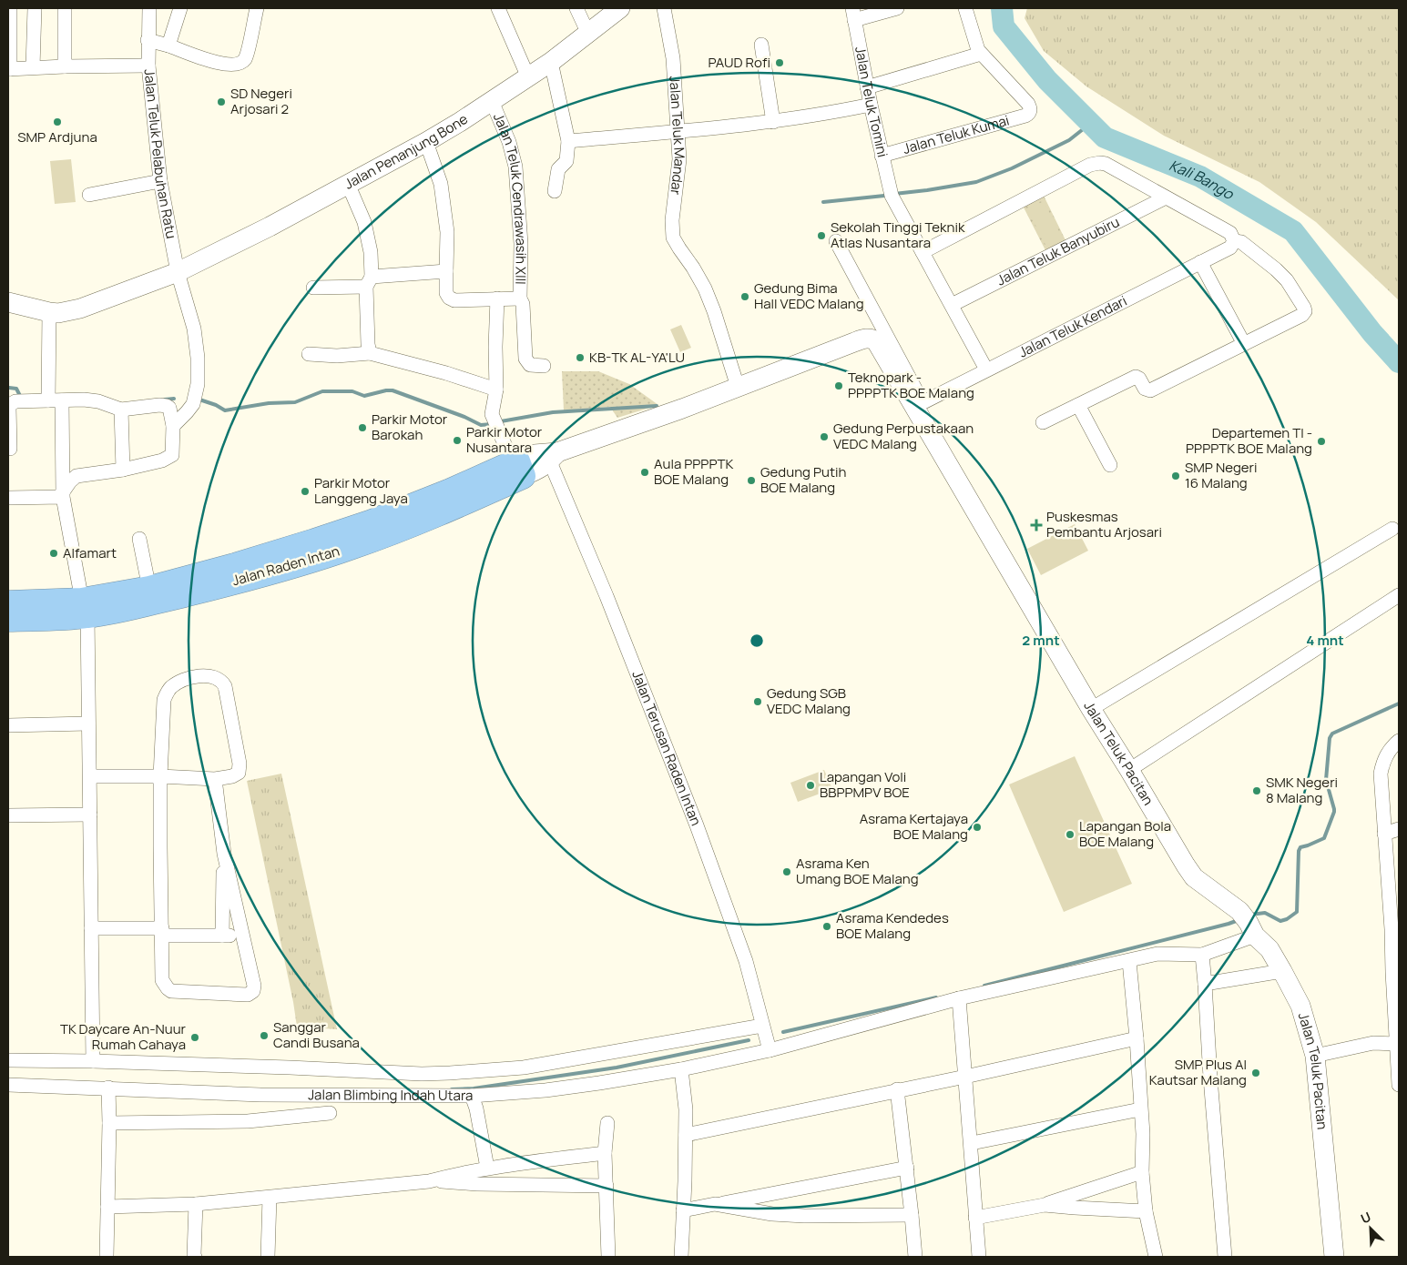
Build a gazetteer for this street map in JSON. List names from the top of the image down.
{
  "streets": {
    "highway": ["Jalan Raden Intan"],
    "street": [
      "Jalan Teluk Tomini",
      "Jalan Teluk Kumai",
      "Jalan Teluk Mandar",
      "Jalan Penanjung Bone",
      "Jalan Teluk Pelabuhan Ratu",
      "Jalan Teluk Cendrawasih XIII",
      "Jalan Teluk Banyubiru",
      "Jalan Teluk Kendari",
      "Jalan Terusan Raden Intan",
      "Jalan Teluk Pacitan",
      "Jalan Blimbing Indah Utara"
    ]
  },
  "crossings": [
    ["Jalan Teluk Tomini", "Jalan Teluk Kumai"],
    ["Jalan Teluk Tomini", "Jalan Teluk Banyubiru"],
    ["Jalan Teluk Tomini", "Jalan Teluk Kendari"],
    ["Jalan Teluk Mandar", "Jalan Teluk Pacitan"],
    ["Jalan Penanjung Bone", "Jalan Teluk Pelabuhan Ratu"],
    ["Jalan Penanjung Bone", "Jalan Teluk Cendrawasih XIII"],
    ["Jalan Teluk Kendari", "Jalan Teluk Pacitan"],
    ["Jalan Raden Intan", "Jalan Terusan Raden Intan"],
    ["Jalan Terusan Raden Intan", "Jalan Blimbing Indah Utara"]
  ],
  "water": ["Kali Bango"],
  "places": {
    "other": [
      "PAUD Rofi",
      "SD Negeri Arjosari 2",
      "SMP Ardjuna",
      "Sekolah Tinggi Teknik Atlas Nusantara",
      "Gedung Bima Hall VEDC Malang",
      "KB-TK AL-YA'LU",
      "Teknopark - PPPPTK BOE Malang",
      "Parkir Motor Barokah",
      "Gedung Perpustakaan VEDC Malang",
      "Parkir Motor Nusantara",
      "Departemen TI - PPPPTK BOE Malang",
      "Aula PPPPTK BOE Malang",
      "SMP Negeri 16 Malang",
      "Gedung Putih BOE Malang",
      "Parkir Motor Langgeng Jaya",
      "Alfamart",
      "Gedung SGB VEDC Malang",
      "Lapangan Voli BBPPMPV BOE",
      "SMK Negeri 8 Malang",
      "Asrama Kertajaya BOE Malang",
      "Lapangan Bola BOE Malang",
      "Asrama Ken Umang BOE Malang",
      "Asrama Kendedes BOE Malang",
      "Sanggar Candi Busana",
      "TK Daycare An-Nuur Rumah Cahaya",
      "SMP Plus Al Kautsar Malang"
    ],
    "health": ["Puskesmas Pembantu Arjosari"]
  },
  "north": "top left",
  "rings": ["2 mnt", "4 mnt"]
}
